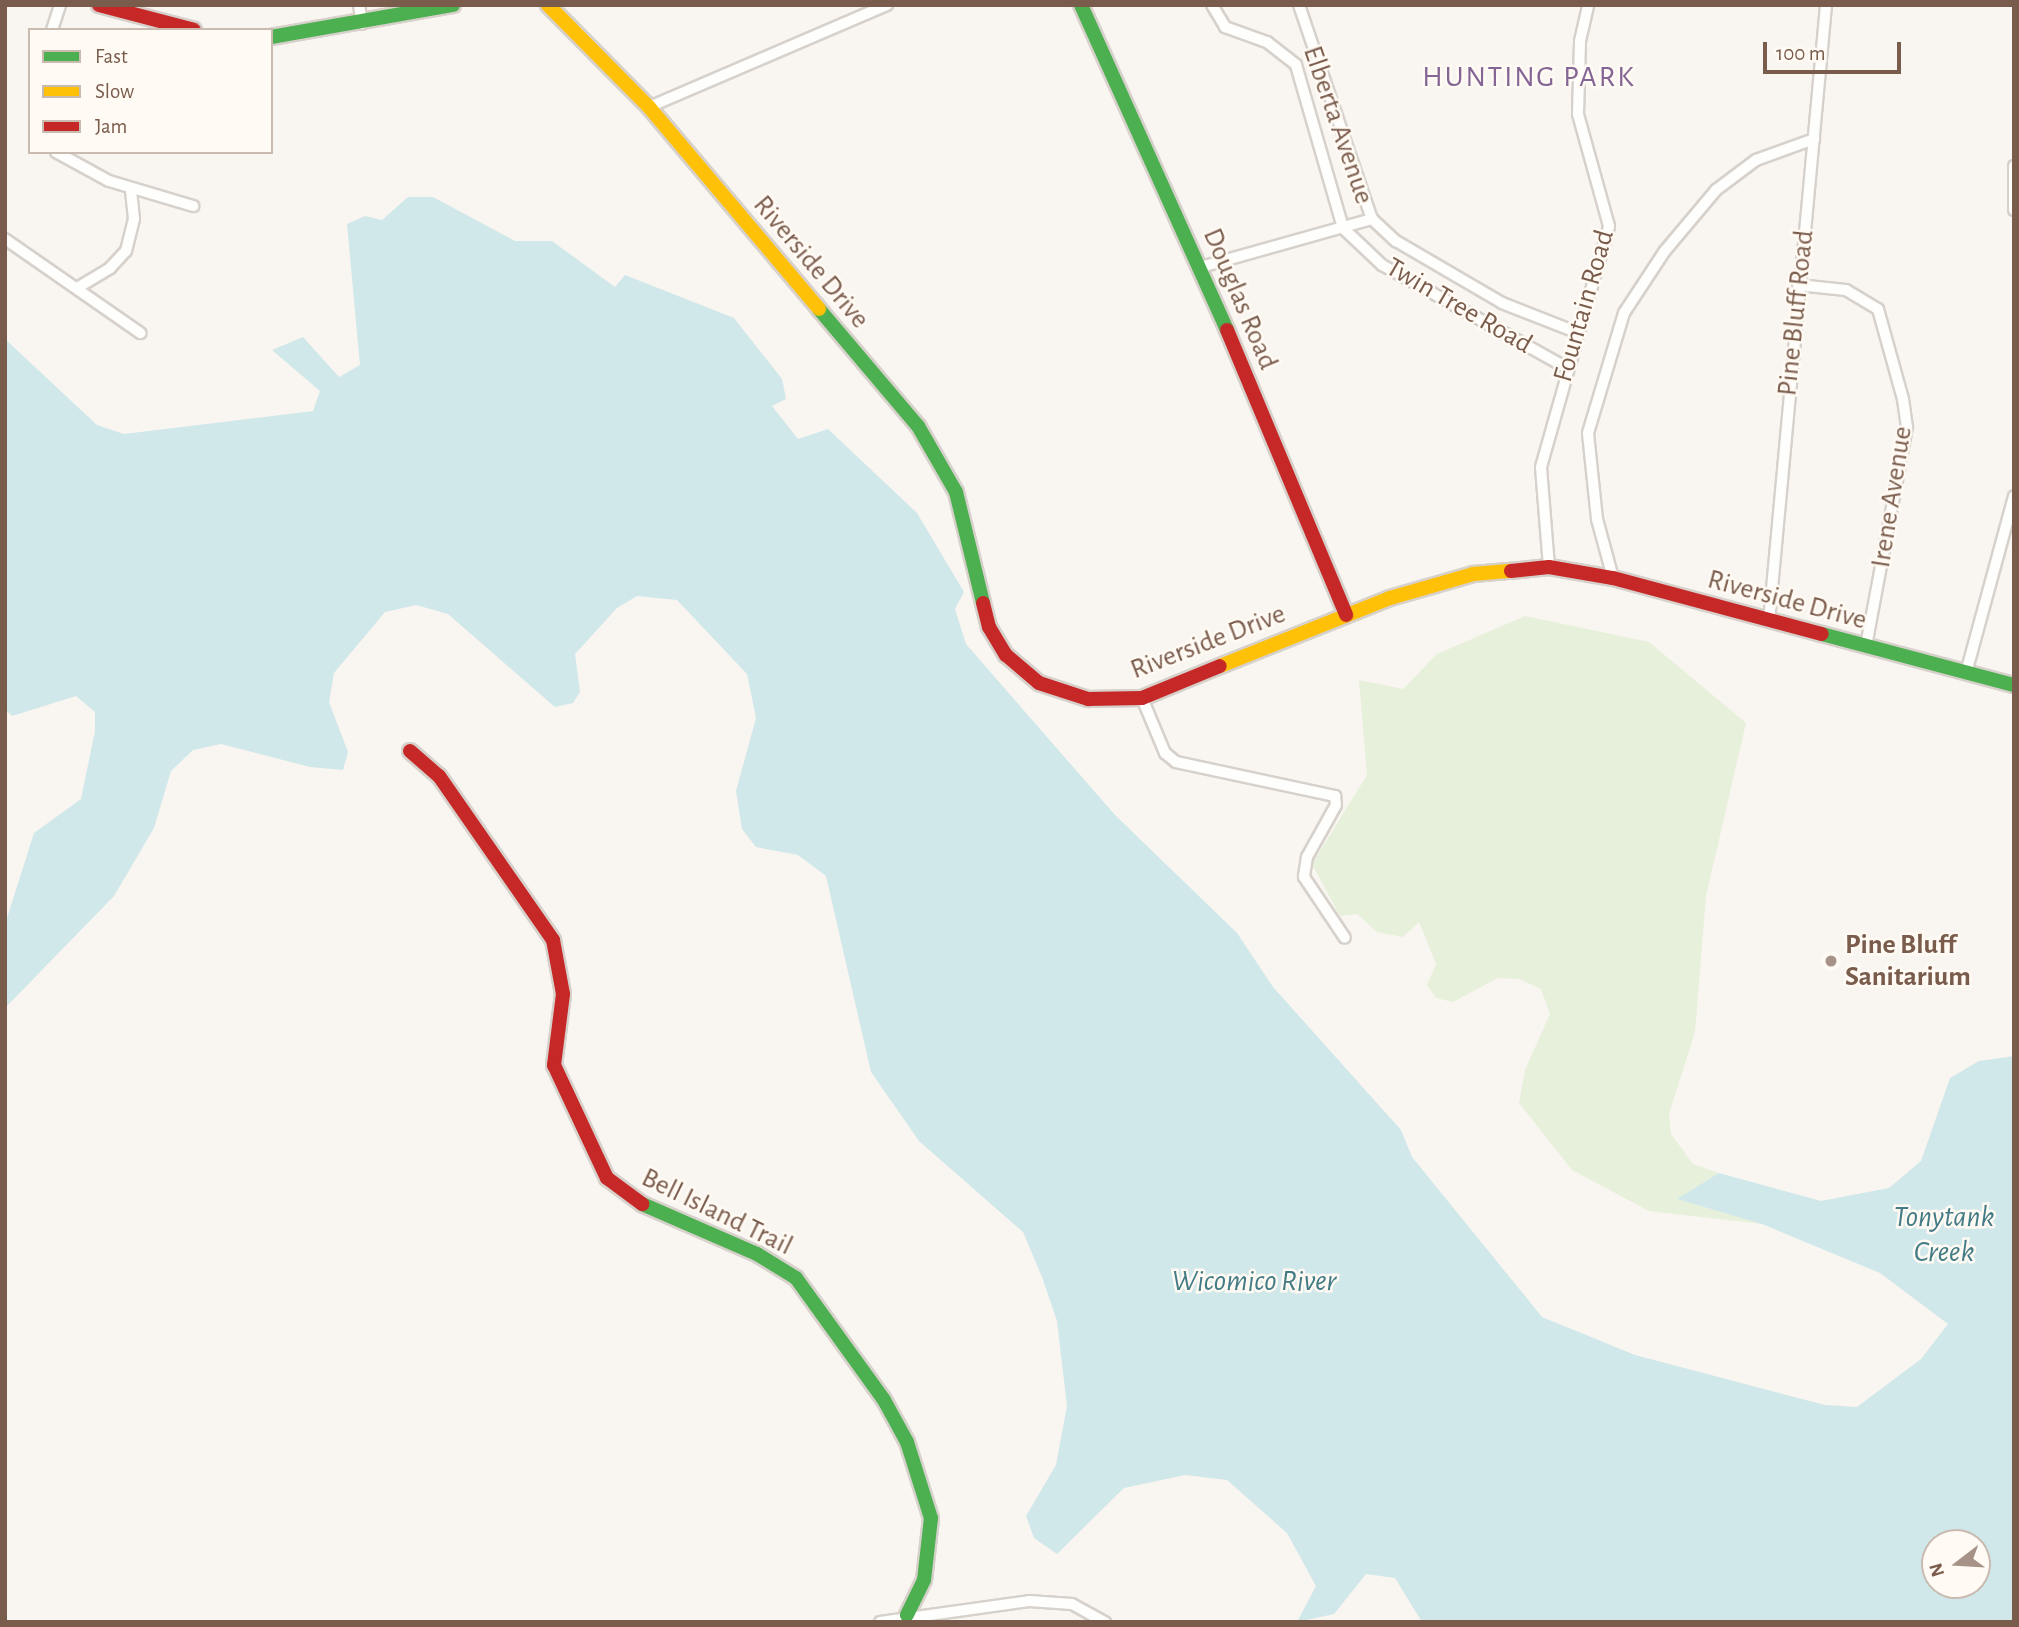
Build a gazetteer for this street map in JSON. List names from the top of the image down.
{
  "streets": {
    "street": [
      "Elberta Avenue",
      "Riverside Drive",
      "Douglas Road",
      "Twin Tree Road",
      "Fountain Road",
      "Pine Bluff Road",
      "Irene Avenue",
      "Bell Island Trail"
    ]
  },
  "crossings": [
    ["Elberta Avenue", "Fountain Road"],
    ["Riverside Drive", "Douglas Road"],
    ["Riverside Drive", "Fountain Road"],
    ["Riverside Drive", "Pine Bluff Road"],
    ["Riverside Drive", "Irene Avenue"],
    ["Twin Tree Road", "Fountain Road"],
    ["Pine Bluff Road", "Irene Avenue"]
  ],
  "districts": ["HUNTING PARK"],
  "water": ["Tonytank Creek", "Wicomico River"],
  "places": ["Pine Bluff Sanitarium"],
  "legend": ["Fast", "Slow", "Jam"],
  "scale_bar": "100 m",
  "north": "left"
}
